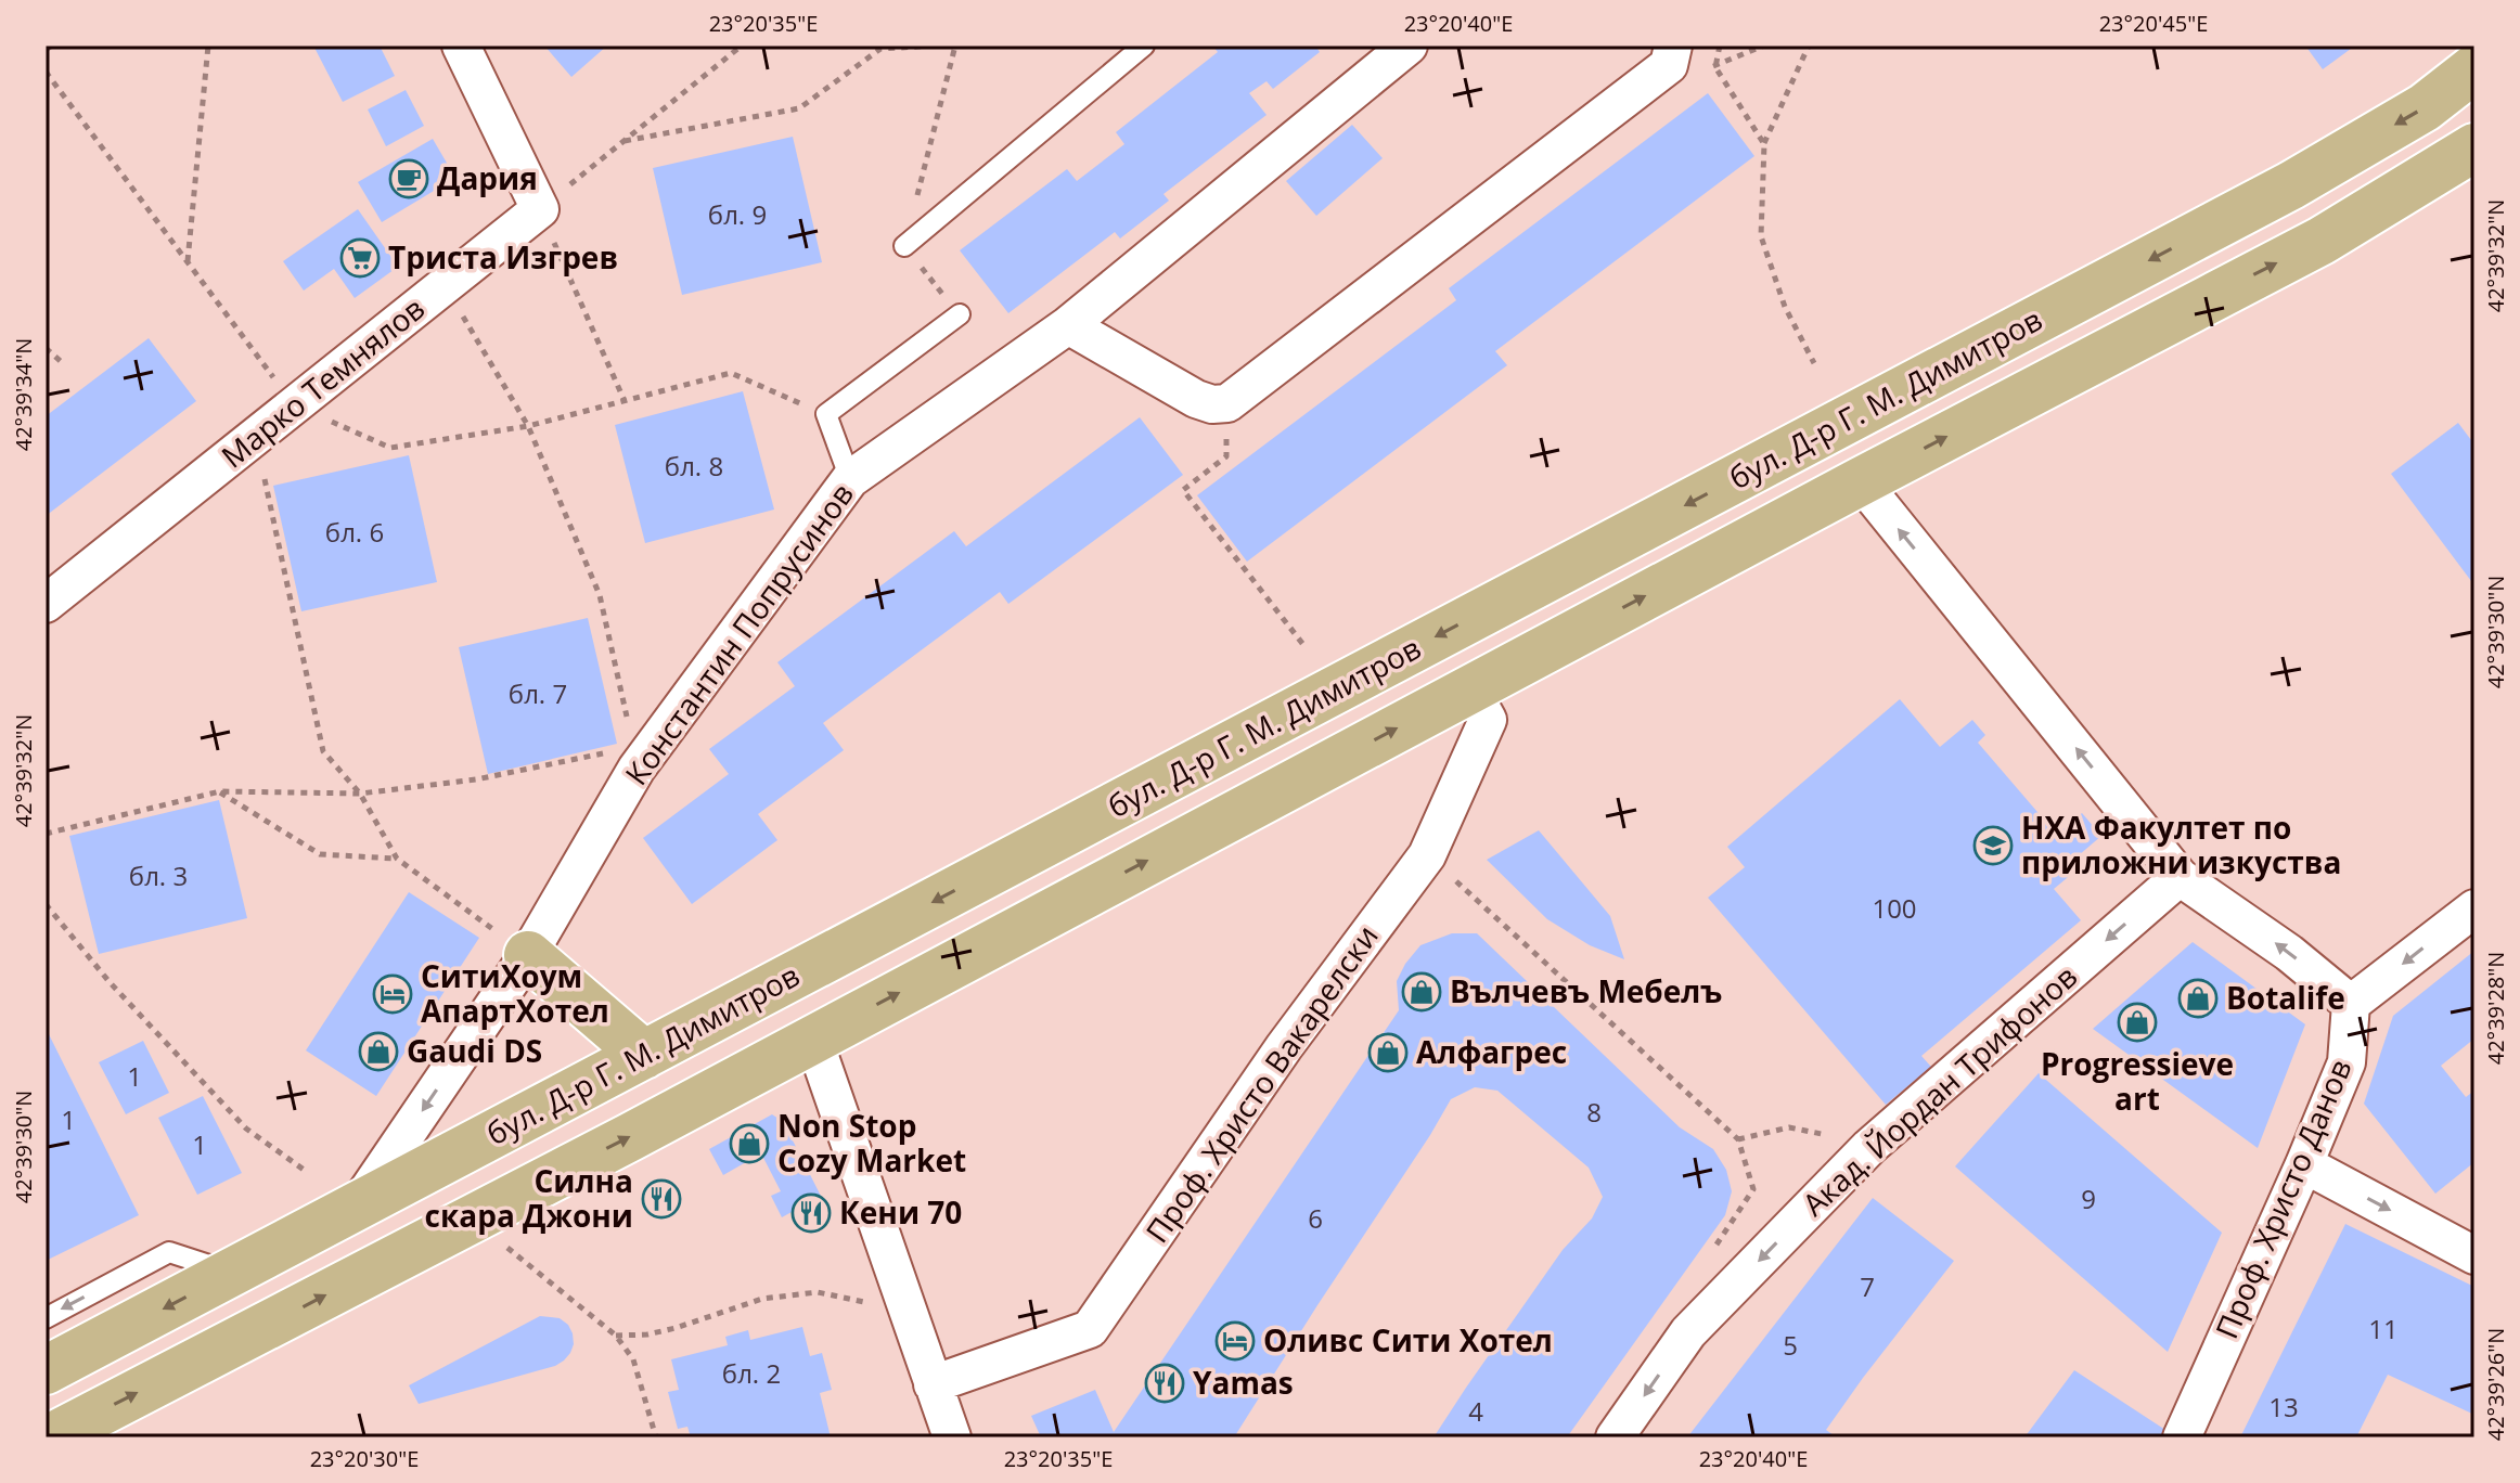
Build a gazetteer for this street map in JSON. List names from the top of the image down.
{
  "streets": {
    "main road": ["бул. Д-р Г. М. Димитров"],
    "street": [
      "Марко Темнялов",
      "Константин Попрусинов",
      "Проф. Христо Вакарелски",
      "Акад. Йордан Трифонов",
      "Проф. Христо Данов"
    ]
  },
  "crossings": [
    ["бул. Д-р Г. М. Димитров", "Константин Попрусинов"],
    ["бул. Д-р Г. М. Димитров", "Проф. Христо Вакарелски"]
  ],
  "one_way": ["Акад. Йордан Трифонов"],
  "places": {
    "cafe": ["Дария"],
    "supermarket": ["Триста Изгрев"],
    "school or university": ["НХА Факултет по приложни изкуства"],
    "shop": [
      "Вълчевъ Мебелъ",
      "Botalife",
      "Progressieve art",
      "Gaudi DS",
      "Алфагрес",
      "Non Stop Cozy Market"
    ],
    "hotel": ["СитиХоум АпартХотел", "Оливс Сити Хотел"],
    "restaurant": ["Силна скара Джони", "Кени 70", "Yamas"]
  },
  "house_numbers": [
    "бл. 9",
    "бл. 8",
    "бл. 6",
    "бл. 7",
    "бл. 3",
    "100",
    "1",
    "8",
    "1",
    "1",
    "9",
    "6",
    "7",
    "11",
    "5",
    "бл. 2",
    "13",
    "4"
  ],
  "coordinates": [
    "23°20'35\"E",
    "23°20'40\"E",
    "23°20'45\"E",
    "42°39'32\"N",
    "42°39'34\"N",
    "42°39'30\"N",
    "42°39'28\"N",
    "42°39'26\"N",
    "23°20'30\"E"
  ]
}
